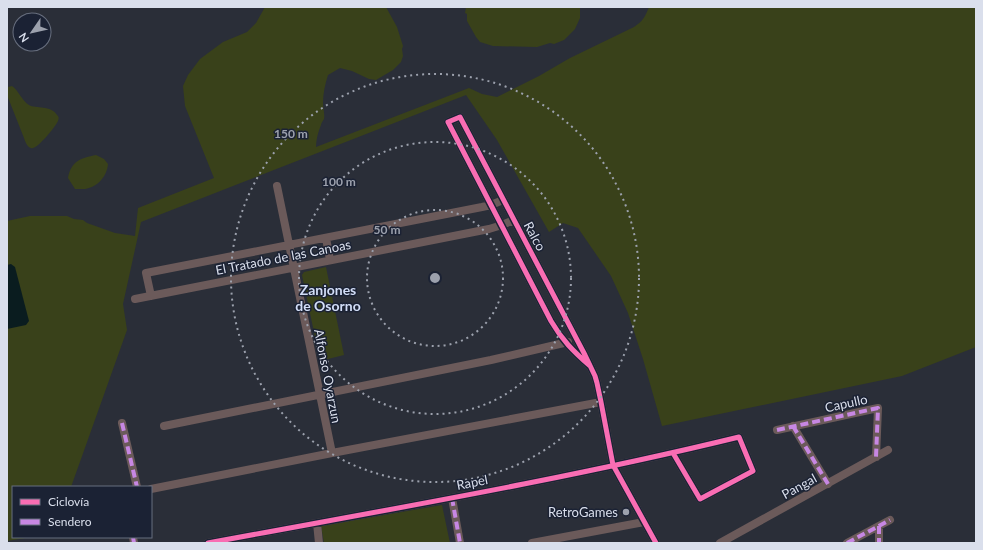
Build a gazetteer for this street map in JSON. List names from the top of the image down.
{
  "streets": {
    "street": [
      "Ralco",
      "El Tratado de las Canoas",
      "Alfonso Oyarzun",
      "Capullo",
      "Rapel",
      "Pangal"
    ]
  },
  "crossings": [
    ["Ralco", "El Tratado de las Canoas"],
    ["Ralco", "Rapel"],
    ["El Tratado de las Canoas", "Alfonso Oyarzun"],
    ["Capullo", "Pangal"]
  ],
  "districts": ["Zanjones de Osorno"],
  "places": ["RetroGames"],
  "legend": ["Ciclovía", "Sendero"],
  "north": "bottom left",
  "rings": ["150 m", "100 m", "50 m"]
}
